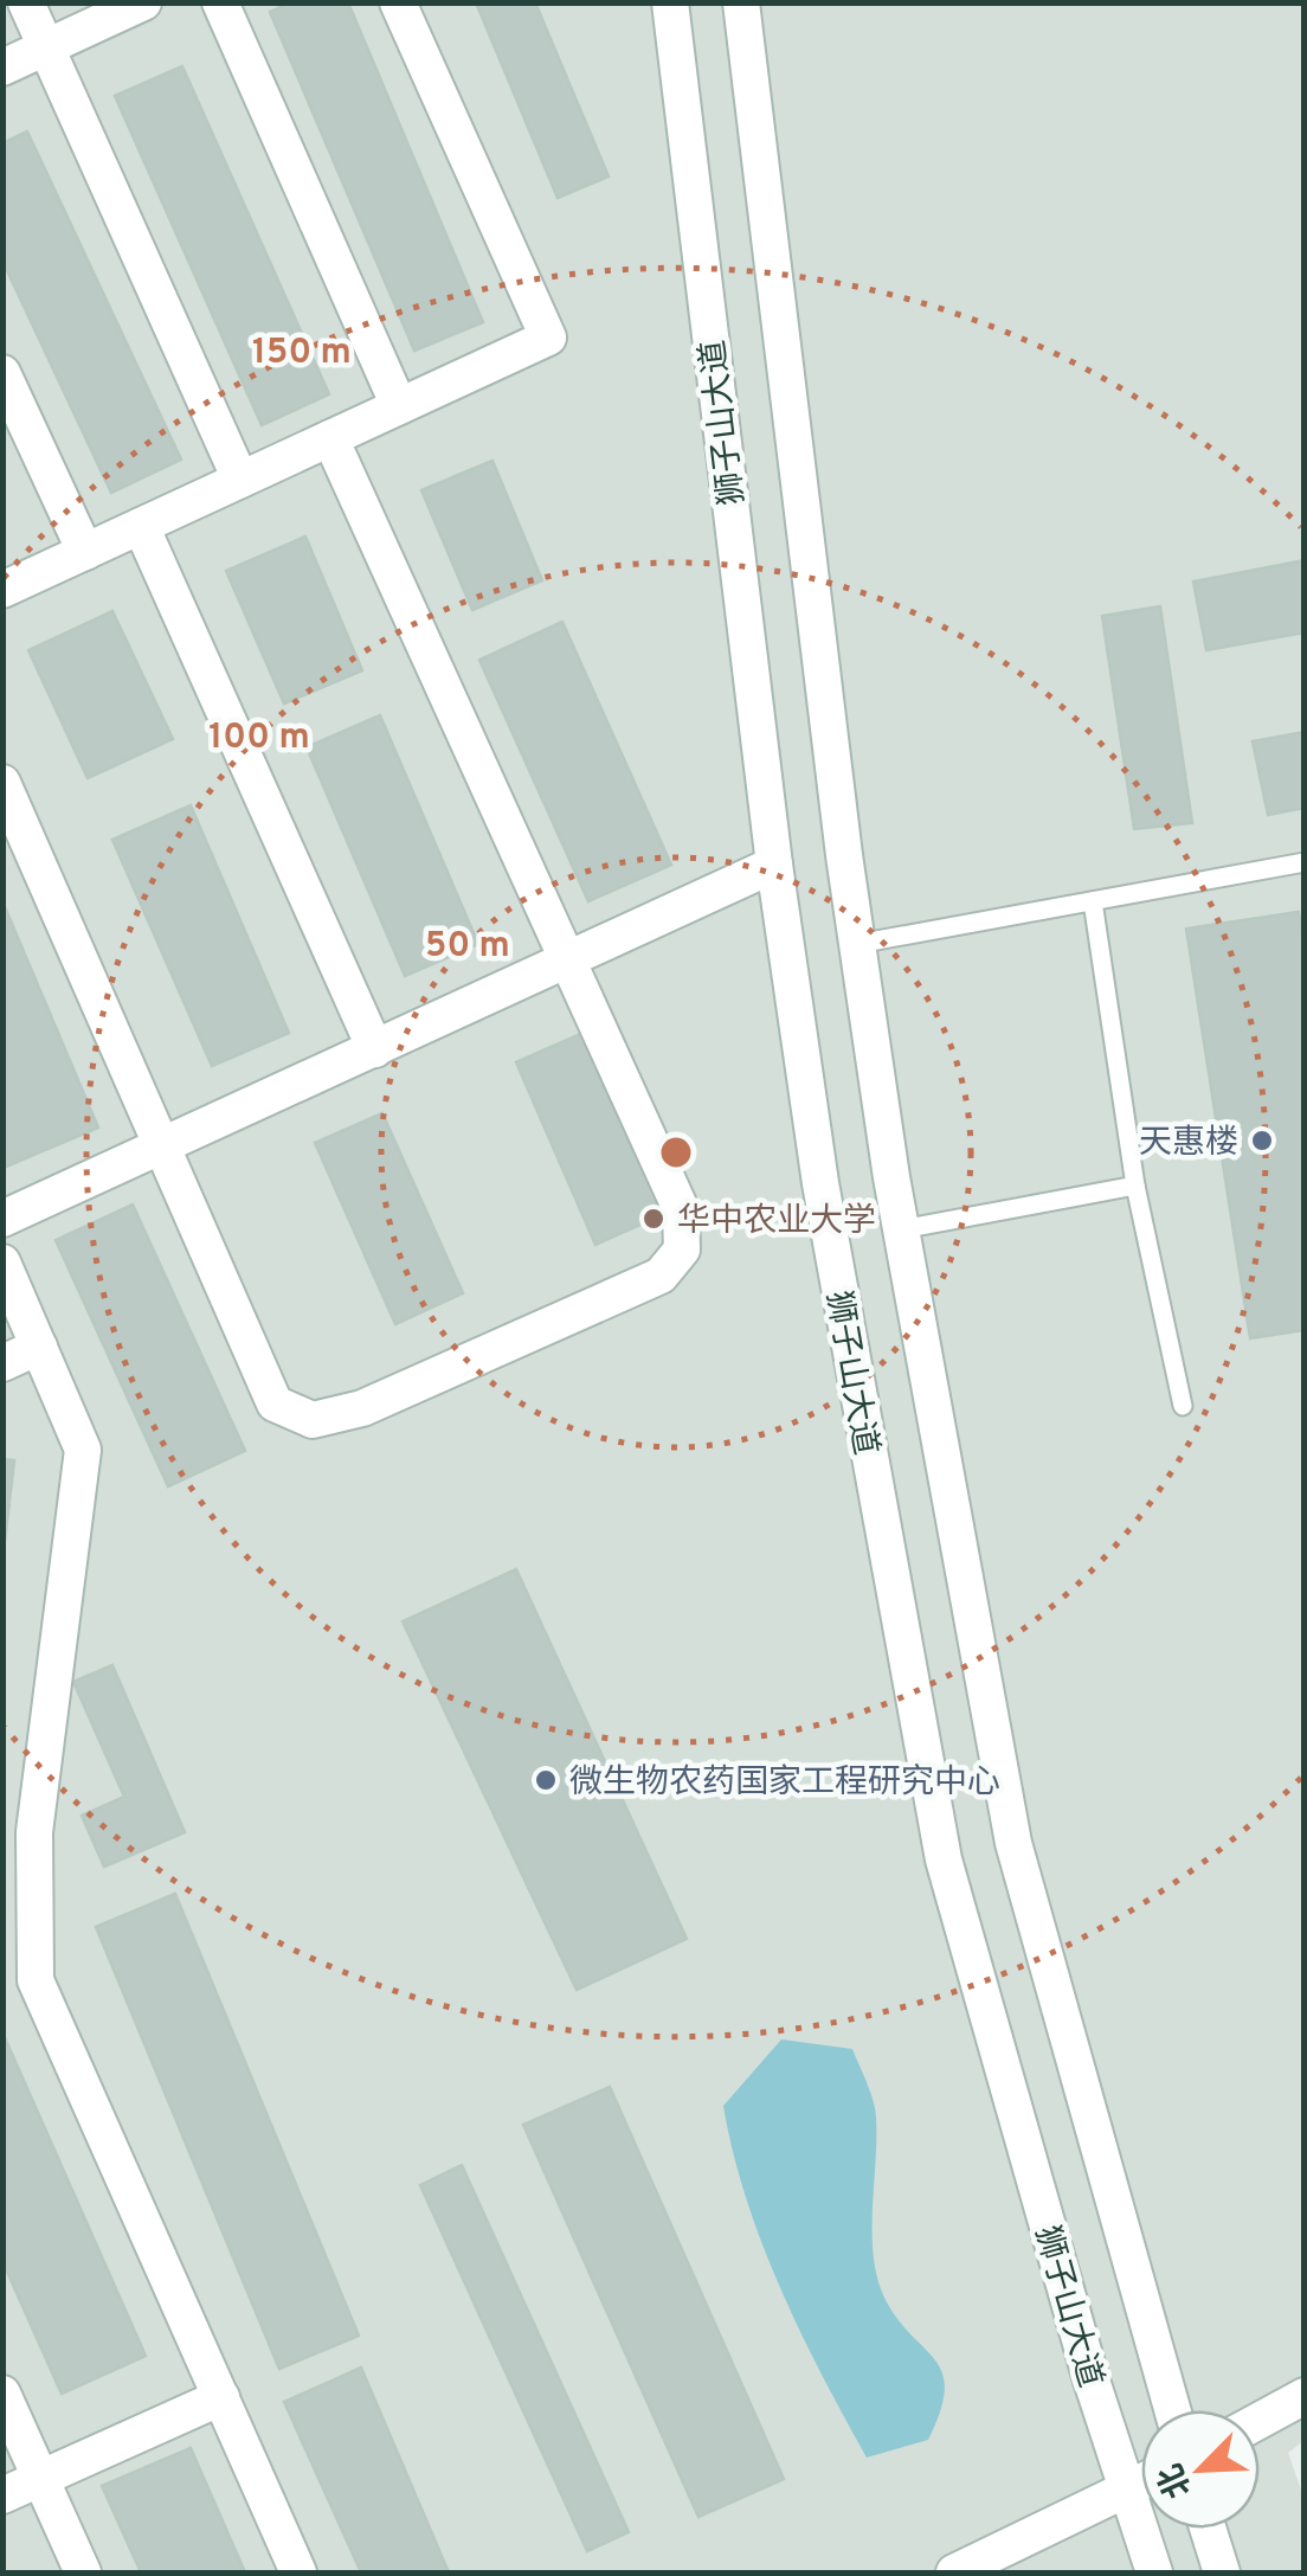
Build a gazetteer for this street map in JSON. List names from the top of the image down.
{
  "streets": {
    "street": ["狮子山大道"]
  },
  "places": ["天惠楼", "华中农业大学", "微生物农药国家工程研究中心"],
  "north": "bottom left",
  "rings": ["150 m", "100 m", "50 m"]
}
